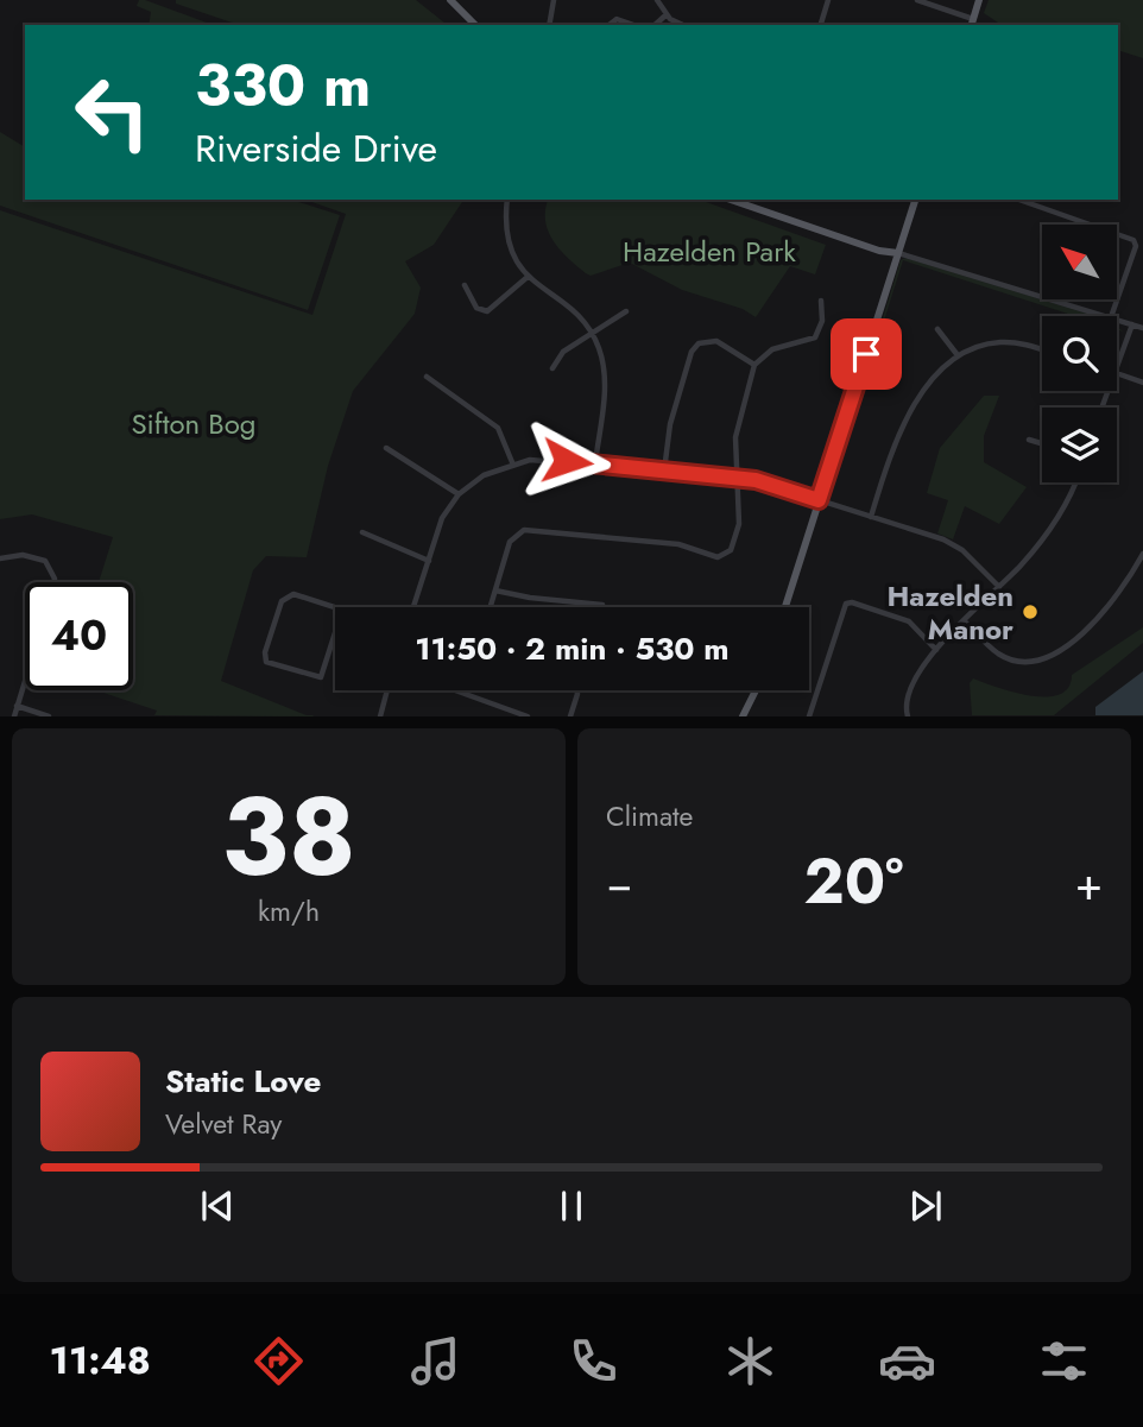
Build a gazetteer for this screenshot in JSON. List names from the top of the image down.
{
  "parks": ["Hazelden Park", "Sifton Bog"],
  "places": ["Hazelden Manor"],
  "north": "top left",
  "page": {
    "turn": ["330 m", "Riverside Drive"],
    "limit": "40",
    "trip": "11:50 · 2 min · 530 m",
    "tile": [
      ["38", "km/h"],
      "Climate"
    ],
    "heat": ["−", "20°", "+"],
    "song": ["Static Love", "Velvet Ray"],
    "tabs": "11:48"
  }
}
